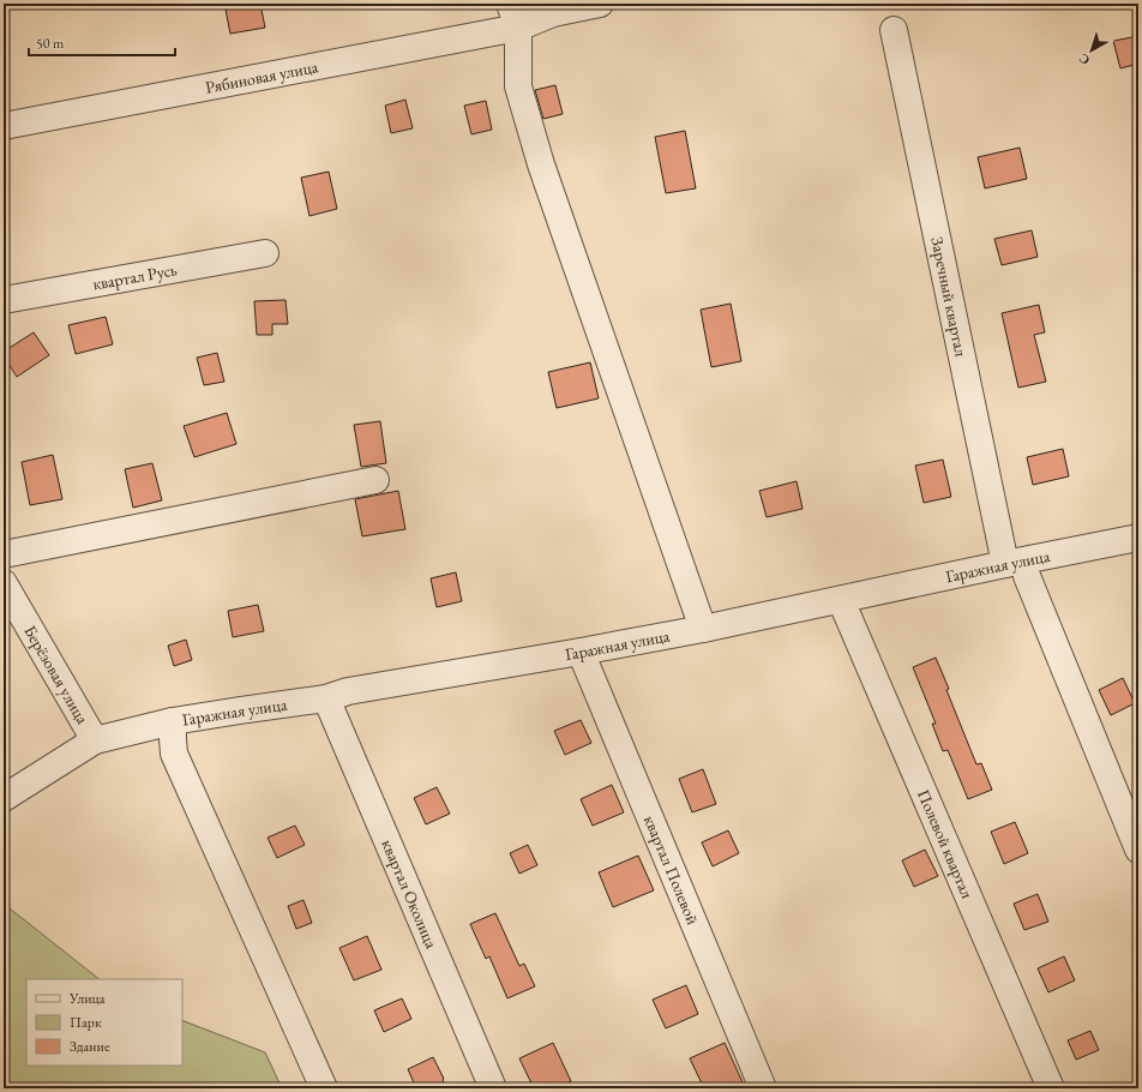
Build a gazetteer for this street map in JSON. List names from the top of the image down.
{
  "streets": {
    "street": [
      "Рябиновая улица",
      "квартал Русь",
      "Заречный квартал",
      "Гаражная улица",
      "Берёзовая улица",
      "Полевой квартал",
      "квартал Полевой",
      "квартал Околица"
    ]
  },
  "crossings": [
    ["Заречный квартал", "Гаражная улица"],
    ["Гаражная улица", "Берёзовая улица"],
    ["Гаражная улица", "Полевой квартал"],
    ["Гаражная улица", "квартал Полевой"],
    ["Гаражная улица", "квартал Околица"]
  ],
  "legend": ["Улица", "Парк", "Здание"],
  "scale_bar": "50 m",
  "north": "bottom left"
}
